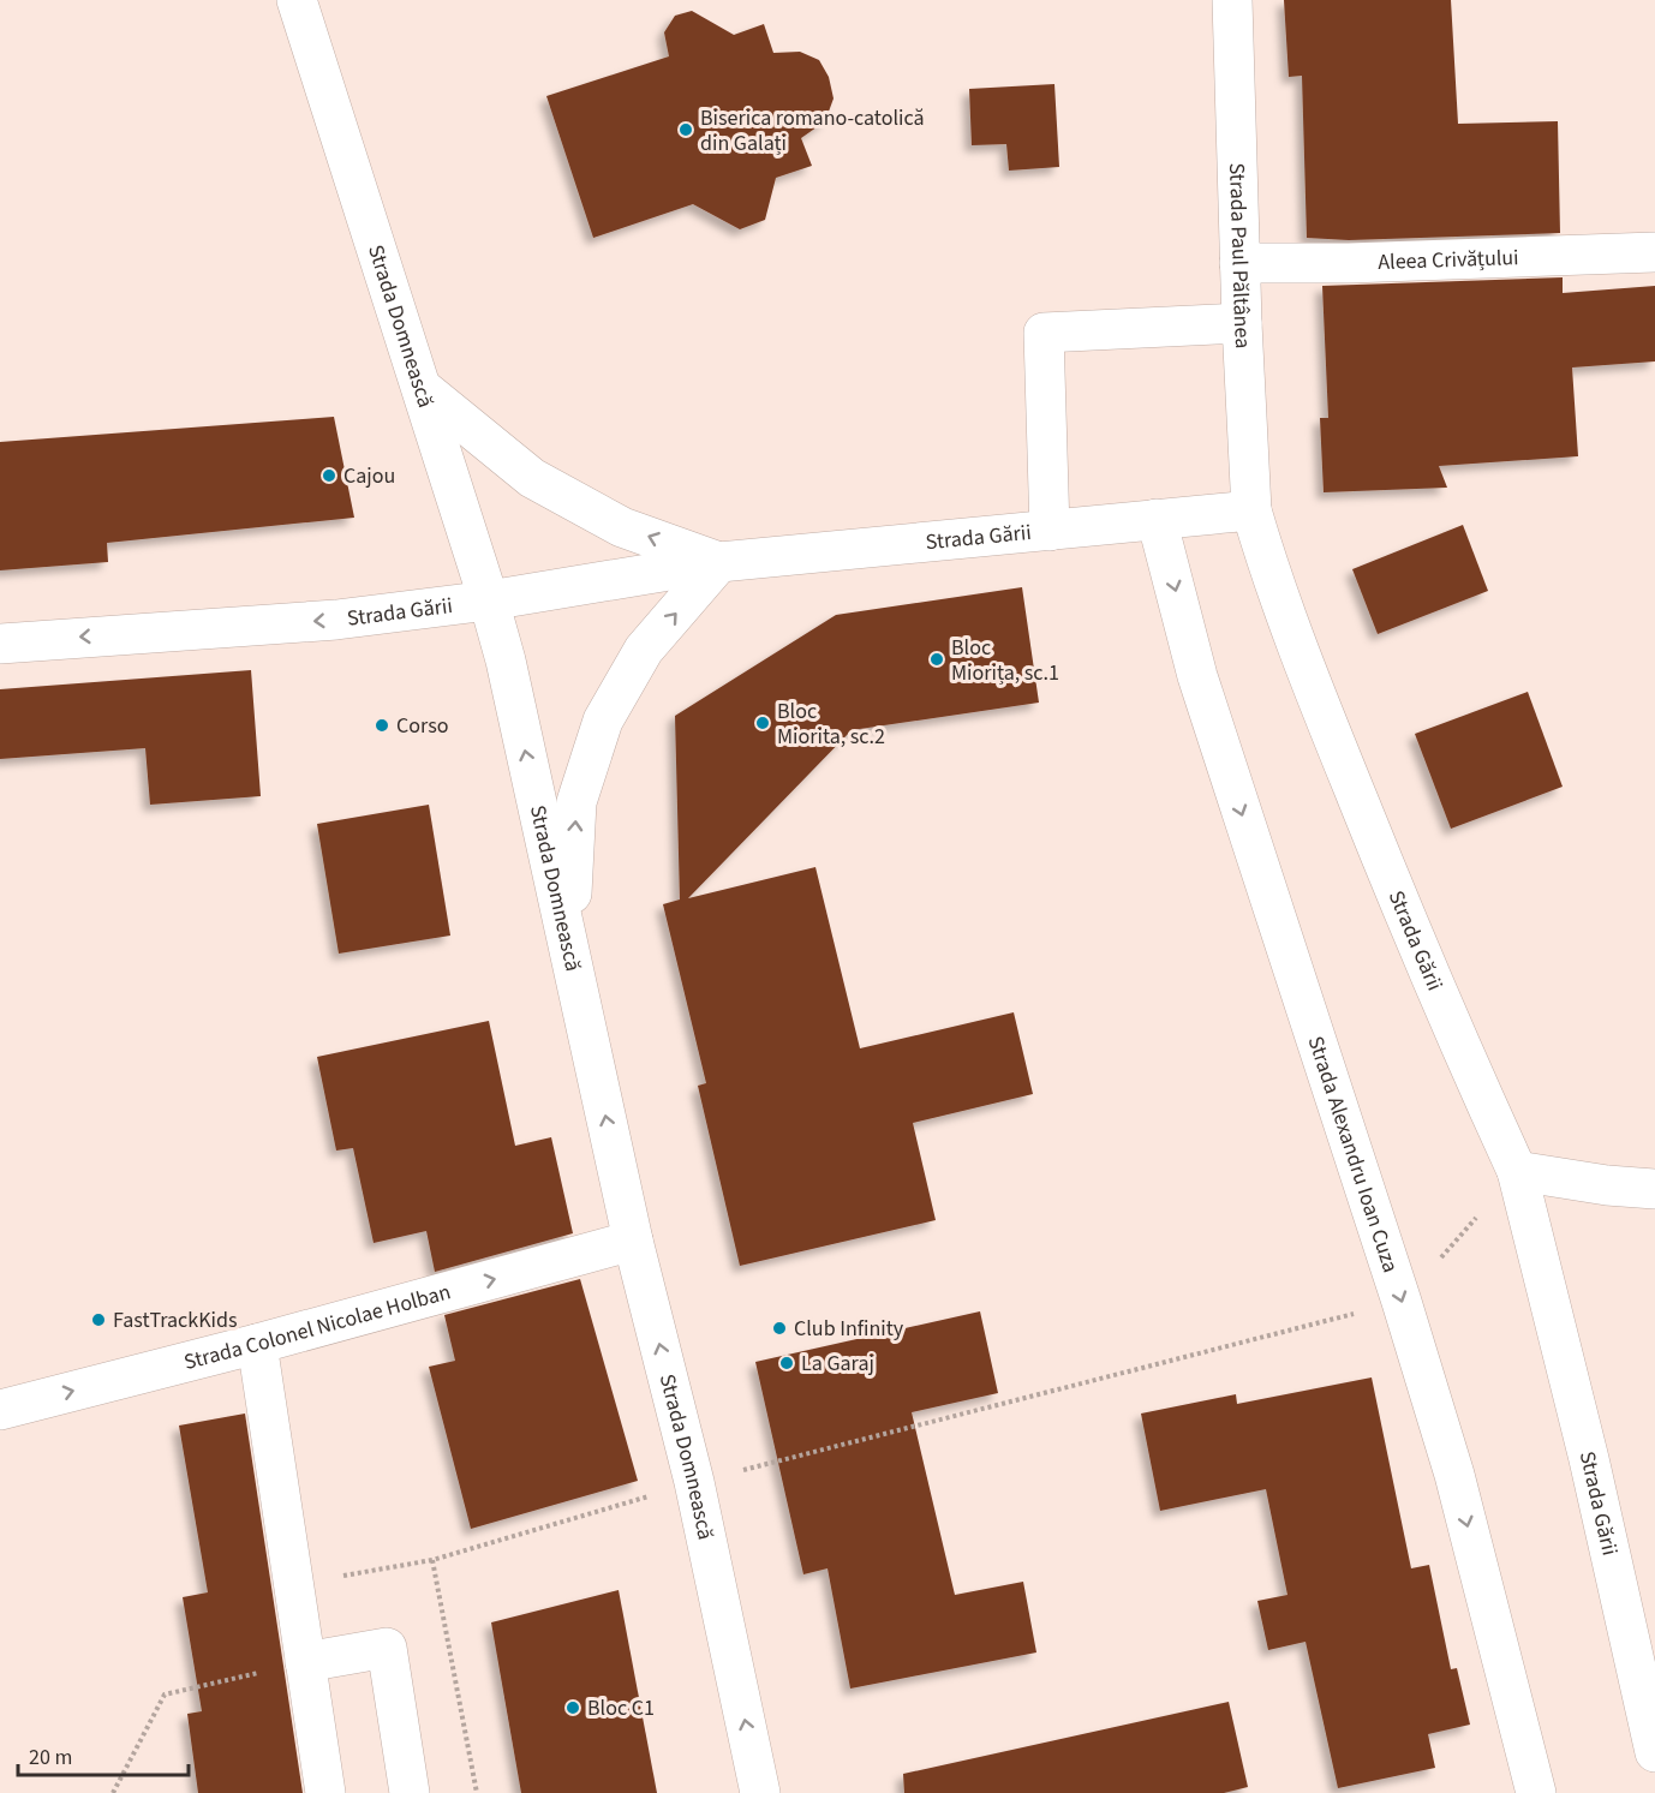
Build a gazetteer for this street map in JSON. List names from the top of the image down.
{
  "streets": {
    "main road": [
      "Strada Paul Păltânea",
      "Aleea Crivățului",
      "Strada Domnească",
      "Strada Gării",
      "Strada Alexandru Ioan Cuza",
      "Strada Colonel Nicolae Holban"
    ]
  },
  "crossings": [
    ["Strada Paul Păltânea", "Aleea Crivățului"],
    ["Strada Paul Păltânea", "Strada Gării"],
    ["Strada Domnească", "Strada Gării"],
    ["Strada Domnească", "Strada Colonel Nicolae Holban"],
    ["Strada Gării", "Strada Alexandru Ioan Cuza"]
  ],
  "one_way": ["Strada Domnească", "Strada Alexandru Ioan Cuza", "Strada Colonel Nicolae Holban"],
  "places": [
    "Biserica romano-catolică din Galați",
    "Cajou",
    "Bloc Miorița, sc.1",
    "Bloc Miorita, sc.2",
    "Corso",
    "FastTrackKids",
    "Club Infinity",
    "La Garaj",
    "Bloc C1"
  ],
  "scale_bar": "20 m"
}
